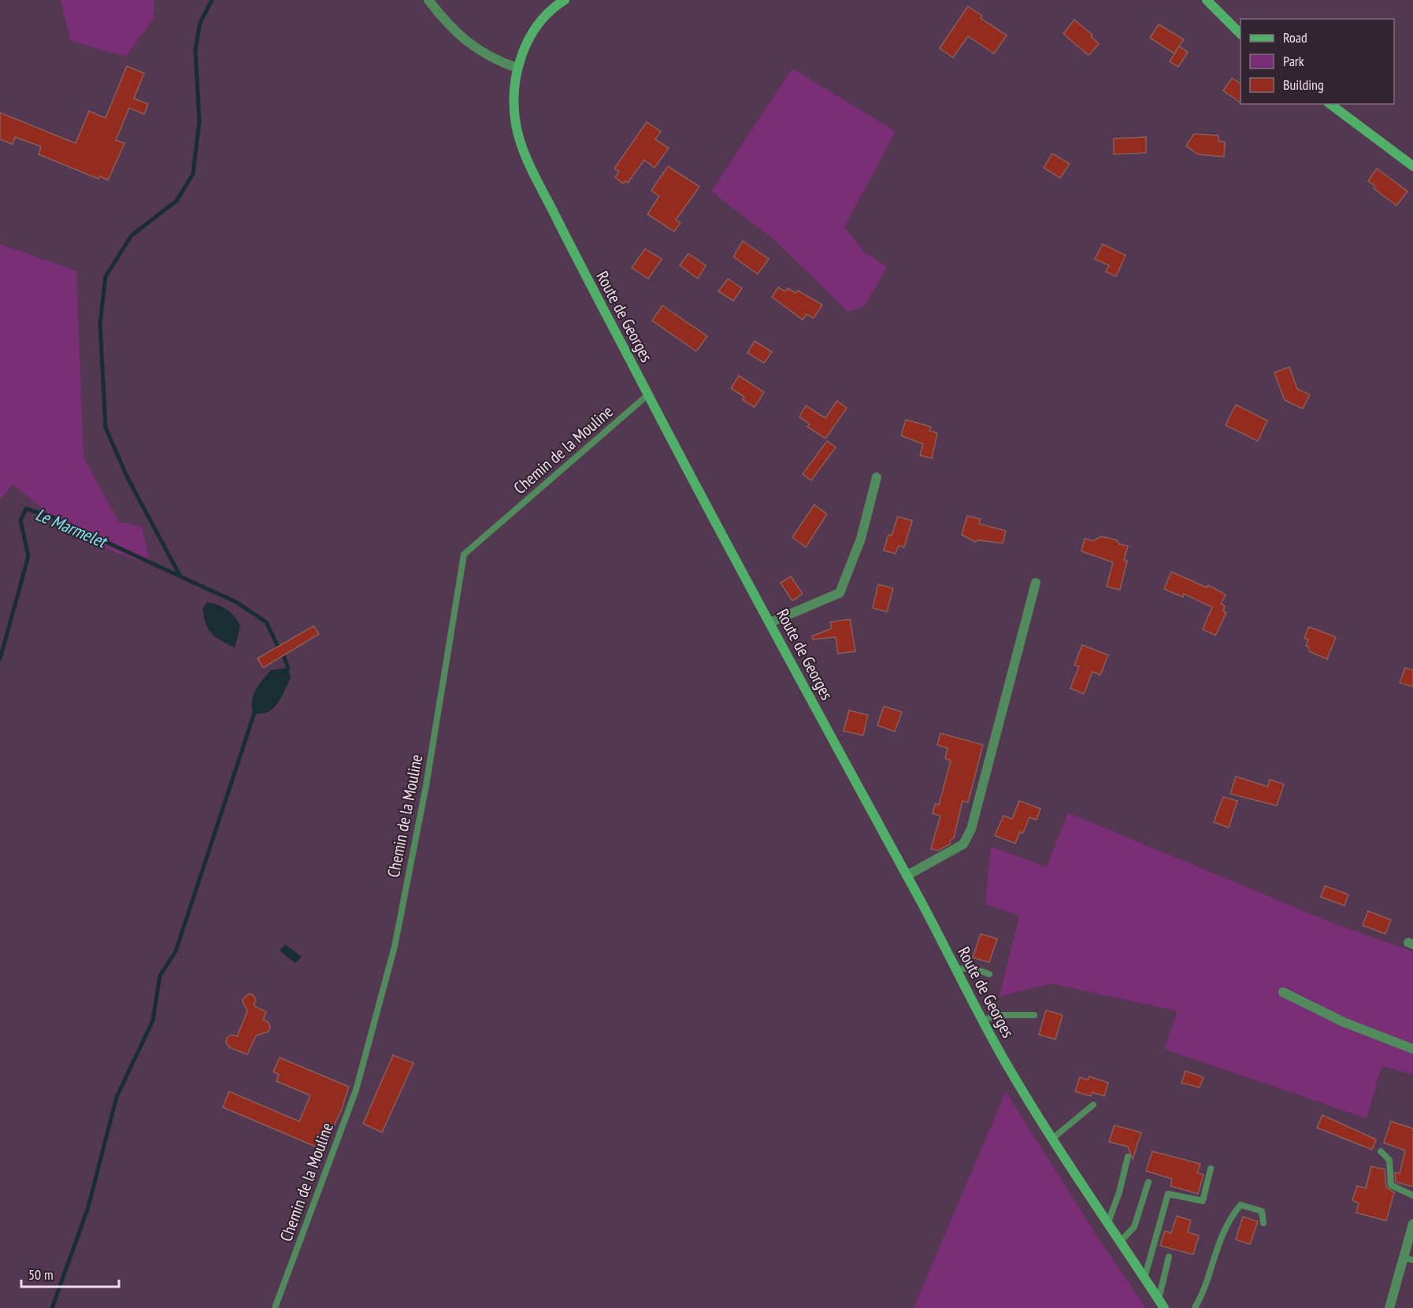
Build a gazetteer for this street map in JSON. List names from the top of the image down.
{
  "streets": {
    "street": ["Route de Georges"],
    "lane": ["Chemin de la Mouline"]
  },
  "crossings": [
    ["Route de Georges", "Chemin de la Mouline"]
  ],
  "water": ["Le Marmelet"],
  "legend": ["Road", "Park", "Building"],
  "scale_bar": "50 m"
}
